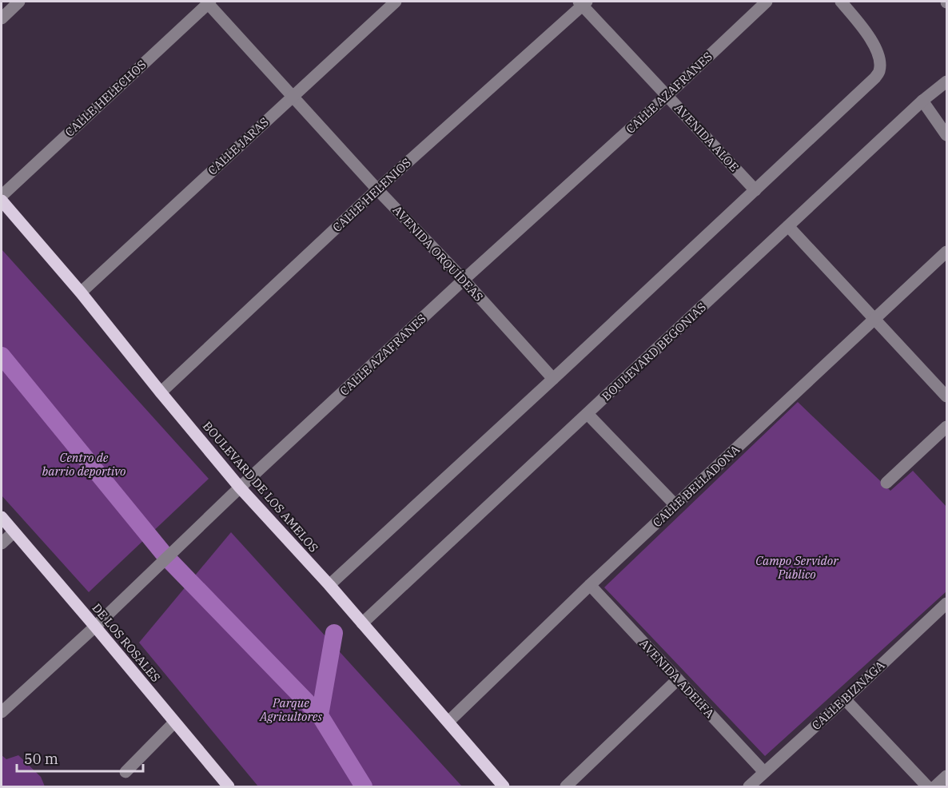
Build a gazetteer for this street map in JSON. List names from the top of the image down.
{
  "streets": {
    "main road": ["BOULEVARD DE LOS AMELOS", "DE LOS ROSALES"],
    "street": [
      "CALLE AZAFRANES",
      "CALLE HELECHOS",
      "AVENIDA ALOE",
      "CALLE JARAS",
      "CALLE HELENIOS",
      "AVENIDA ORQUÍDEAS",
      "BOULEVARD BEGONIAS",
      "CALLE BELLADONA",
      "AVENIDA ADELFA",
      "CALLE BIZNAGA"
    ]
  },
  "crossings": [
    ["CALLE AZAFRANES", "AVENIDA ALOE"],
    ["CALLE AZAFRANES", "AVENIDA ORQUÍDEAS"],
    ["CALLE AZAFRANES", "BOULEVARD DE LOS AMELOS"],
    ["CALLE AZAFRANES", "DE LOS ROSALES"],
    ["CALLE HELECHOS", "AVENIDA ORQUÍDEAS"],
    ["AVENIDA ALOE", "CALLE HELENIOS"],
    ["CALLE JARAS", "AVENIDA ORQUÍDEAS"],
    ["CALLE JARAS", "BOULEVARD DE LOS AMELOS"],
    ["CALLE HELENIOS", "AVENIDA ORQUÍDEAS"],
    ["CALLE HELENIOS", "BOULEVARD DE LOS AMELOS"],
    ["BOULEVARD BEGONIAS", "BOULEVARD DE LOS AMELOS"],
    ["CALLE BELLADONA", "BOULEVARD DE LOS AMELOS"],
    ["CALLE BELLADONA", "AVENIDA ADELFA"],
    ["AVENIDA ADELFA", "CALLE BIZNAGA"]
  ],
  "parks": ["Centro de barrio deportivo", "Campo Servidor Público", "Parque Agricultores"],
  "scale_bar": "50 m"
}
